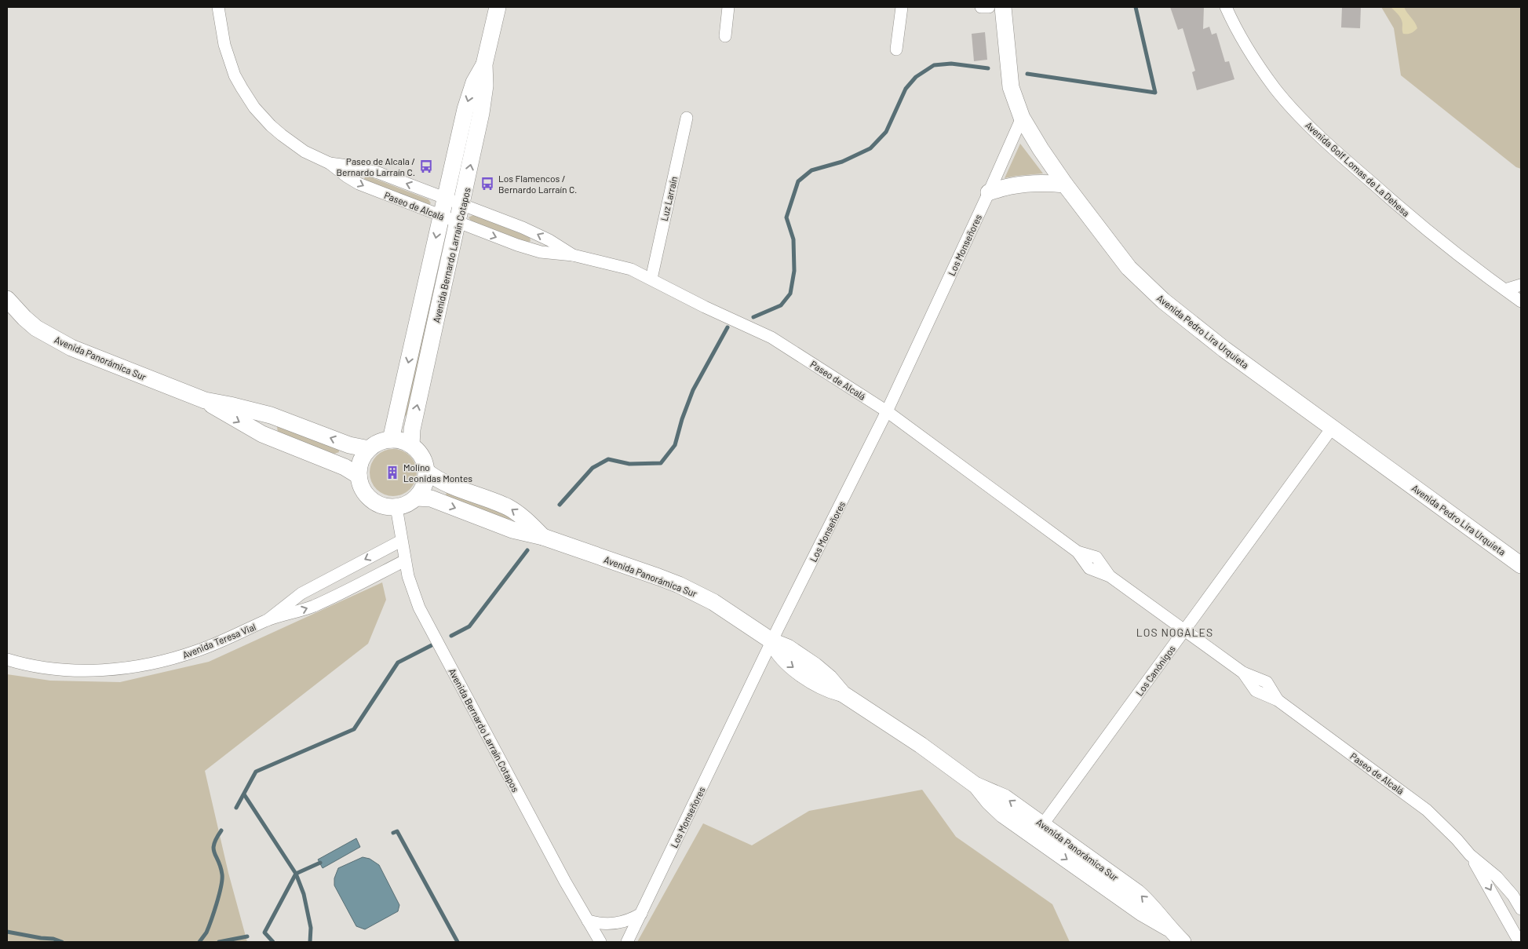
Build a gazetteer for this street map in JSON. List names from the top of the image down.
{
  "streets": {
    "street": [
      "Avenida Golf Lomas de La Dehesa",
      "Luz Larraín",
      "Paseo de Alcalá",
      "Los Monseñores",
      "Avenida Bernardo Larraín Cotapos",
      "Avenida Pedro Lira Urquieta",
      "Avenida Panorámica Sur",
      "Avenida Teresa Vial",
      "Los Canónigos"
    ]
  },
  "crossings": [
    ["Luz Larraín", "Paseo de Alcalá"],
    ["Paseo de Alcalá", "Los Monseñores"],
    ["Paseo de Alcalá", "Avenida Bernardo Larraín Cotapos"],
    ["Paseo de Alcalá", "Los Canónigos"],
    ["Los Monseñores", "Avenida Pedro Lira Urquieta"],
    ["Los Monseñores", "Avenida Panorámica Sur"],
    ["Avenida Bernardo Larraín Cotapos", "Avenida Panorámica Sur"],
    ["Avenida Bernardo Larraín Cotapos", "Avenida Teresa Vial"],
    ["Avenida Pedro Lira Urquieta", "Los Canónigos"],
    ["Avenida Panorámica Sur", "Los Canónigos"]
  ],
  "districts": ["LOS NOGALES"],
  "places": {
    "bus stop": ["Paseo de Alcala / Bernardo Larraín C.", "Los Flamencos / Bernardo Larraín C."],
    "building": ["Molino Leonidas Montes"]
  }
}
